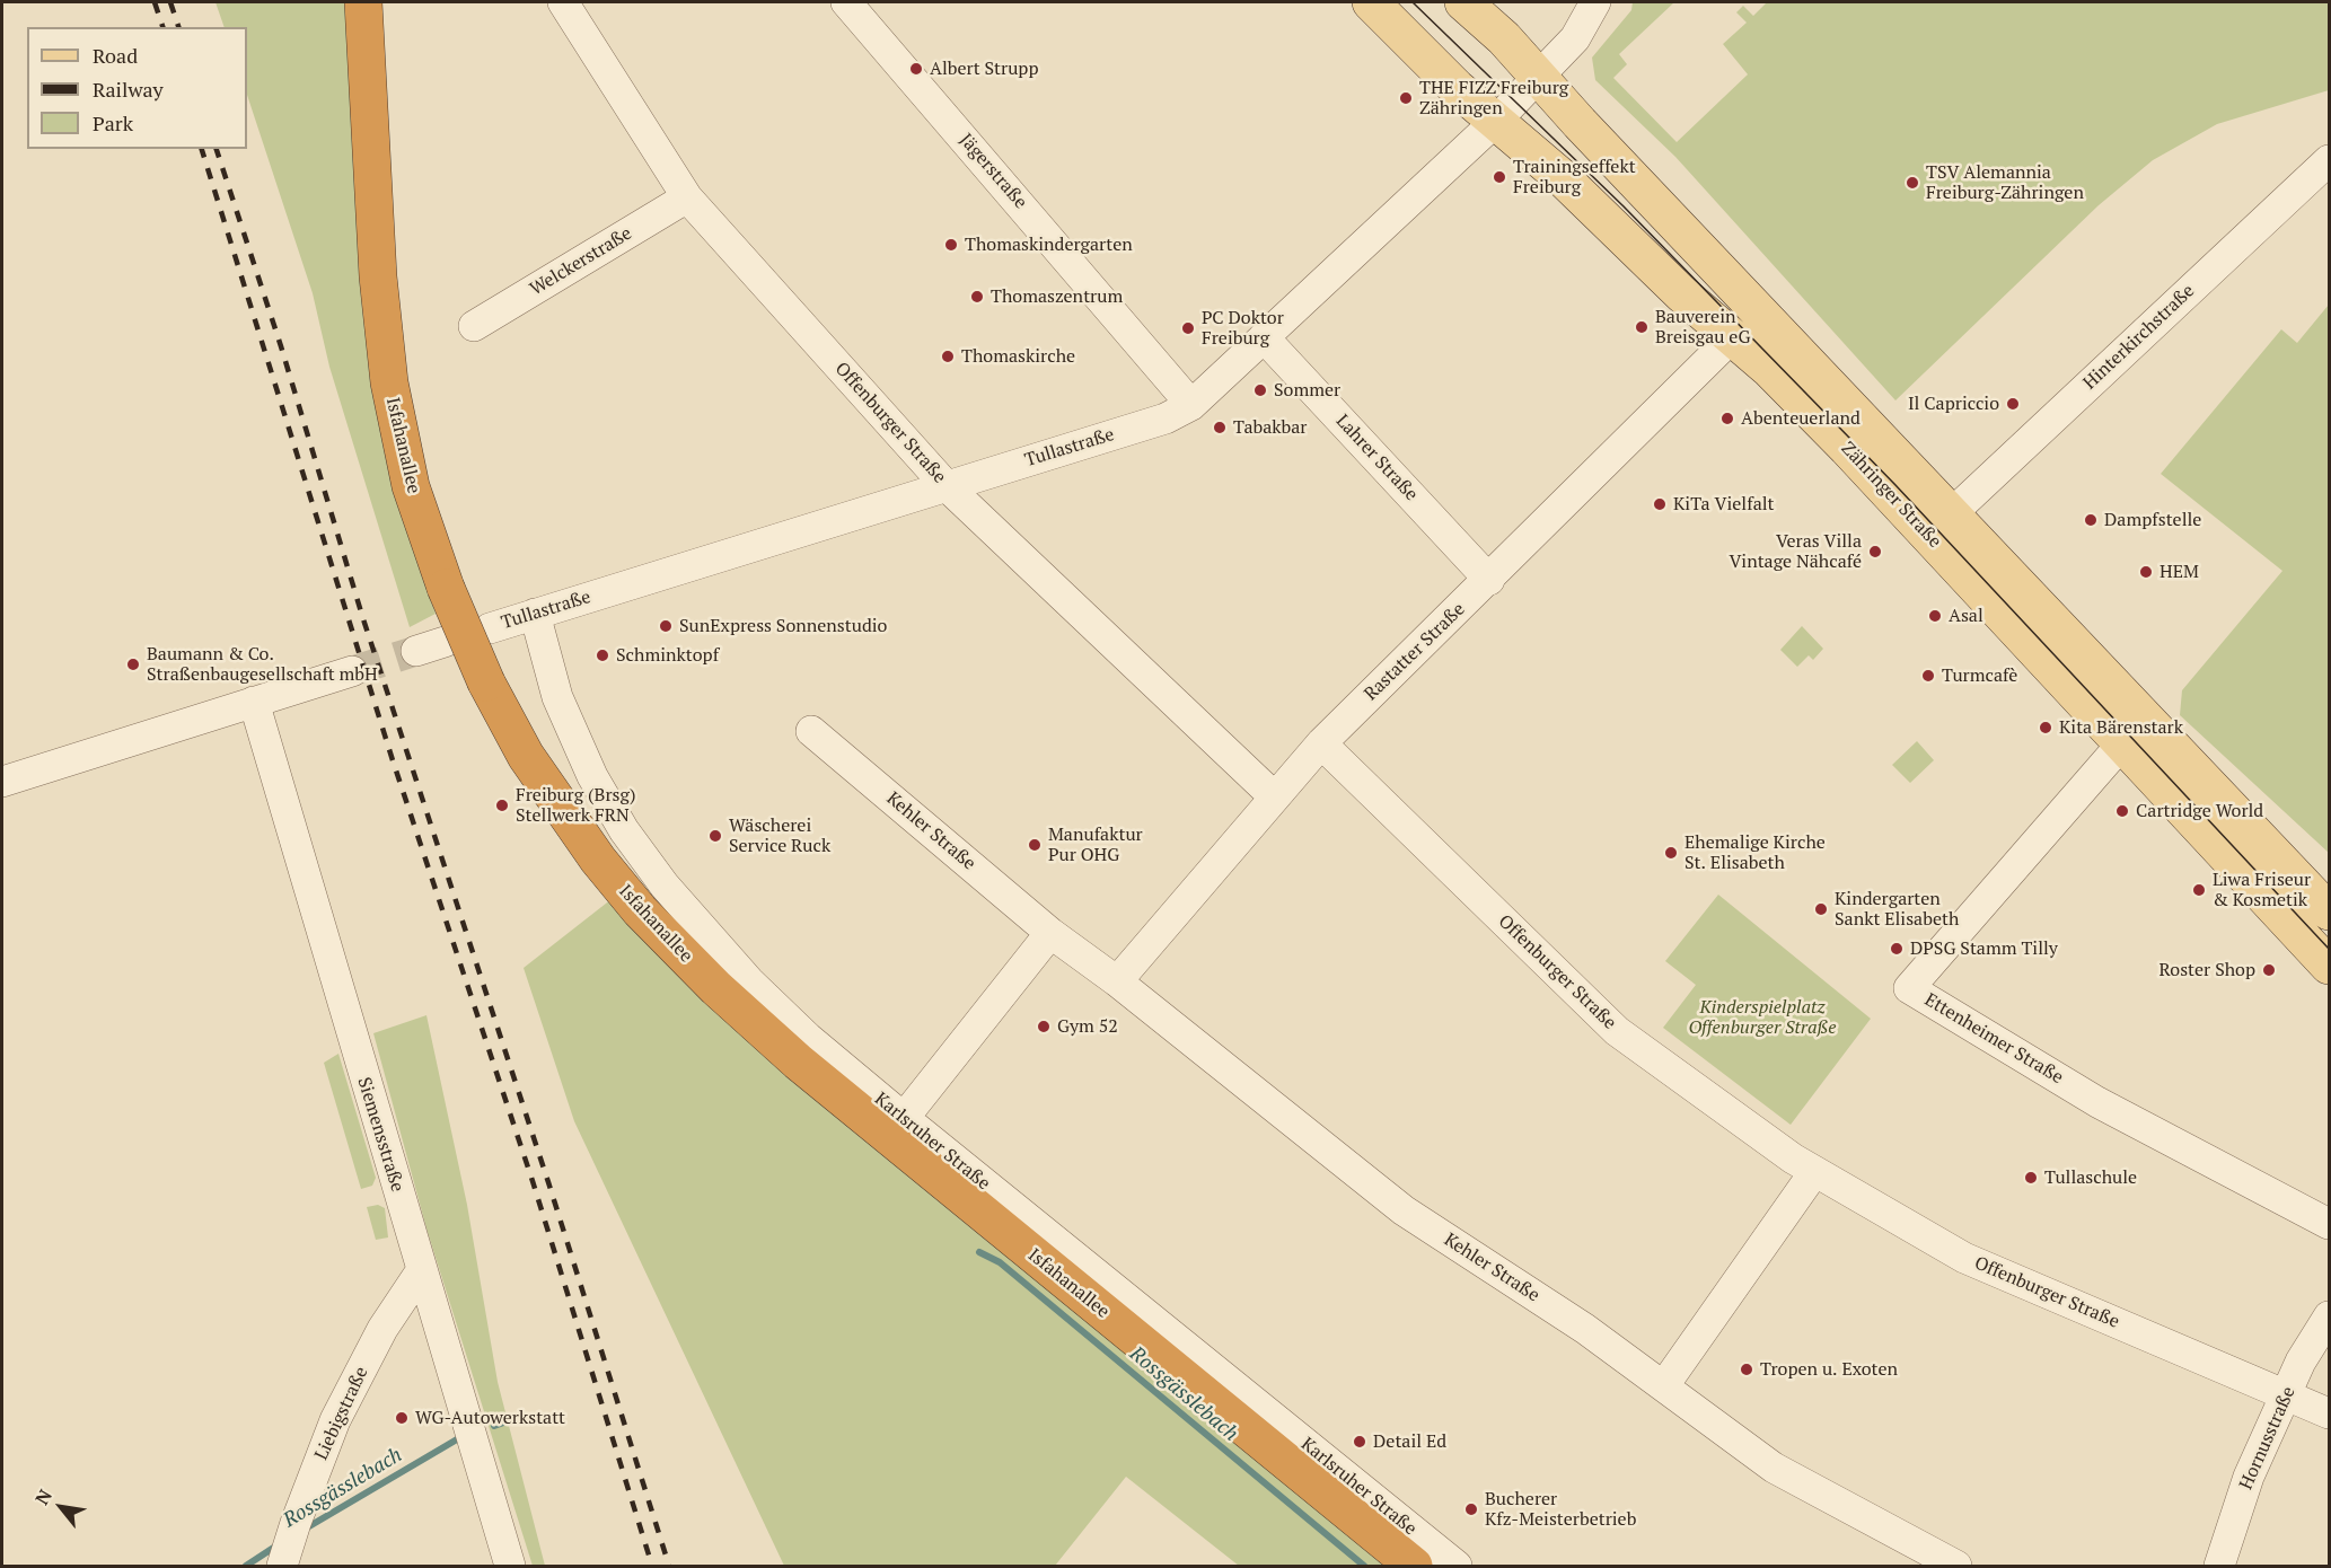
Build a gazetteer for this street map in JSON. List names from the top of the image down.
{
  "streets": {
    "highway": ["Isfahanallee"],
    "main road": ["Zähringer Straße"],
    "street": [
      "Jägerstraße",
      "Welckerstraße",
      "Hinterkirchstraße",
      "Offenburger Straße",
      "Tullastraße",
      "Lahrer Straße",
      "Rastatter Straße",
      "Kehler Straße",
      "Ettenheimer Straße",
      "Siemensstraße",
      "Karlsruher Straße",
      "Liebigstraße",
      "Hornusstraße"
    ]
  },
  "crossings": [
    ["Jägerstraße", "Tullastraße"],
    ["Welckerstraße", "Offenburger Straße"],
    ["Hinterkirchstraße", "Zähringer Straße"],
    ["Offenburger Straße", "Tullastraße"],
    ["Offenburger Straße", "Rastatter Straße"],
    ["Offenburger Straße", "Hornusstraße"],
    ["Tullastraße", "Lahrer Straße"],
    ["Tullastraße", "Zähringer Straße"],
    ["Tullastraße", "Karlsruher Straße"],
    ["Lahrer Straße", "Rastatter Straße"],
    ["Zähringer Straße", "Rastatter Straße"],
    ["Zähringer Straße", "Ettenheimer Straße"],
    ["Rastatter Straße", "Kehler Straße"],
    ["Siemensstraße", "Liebigstraße"]
  ],
  "water": ["Rossgässlebach"],
  "parks": ["Kinderspielplatz Offenburger Straße"],
  "places": [
    "Albert Strupp",
    "THE FIZZ Freiburg Zähringen",
    "Trainingseffekt Freiburg",
    "TSV Alemannia Freiburg-Zähringen",
    "Thomaskindergarten",
    "Thomaszentrum",
    "Bauverein Breisgau eG",
    "PC Doktor Freiburg",
    "Thomaskirche",
    "Sommer",
    "Il Capriccio",
    "Abenteuerland",
    "Tabakbar",
    "KiTa Vielfalt",
    "Dampfstelle",
    "Veras Villa Vintage Nähcafé",
    "HEM",
    "Asal",
    "SunExpress Sonnenstudio",
    "Schminktopf",
    "Baumann & Co. Straßenbaugesellschaft mbH",
    "Turmcafè",
    "Kita Bärenstark",
    "Freiburg (Brsg) Stellwerk FRN",
    "Cartridge World",
    "Wäscherei Service Ruck",
    "Manufaktur Pur OHG",
    "Ehemalige Kirche St. Elisabeth",
    "Liwa Friseur & Kosmetik",
    "Kindergarten Sankt Elisabeth",
    "DPSG Stamm Tilly",
    "Roster Shop",
    "Gym 52",
    "Tullaschule",
    "Tropen u. Exoten",
    "WG-Autowerkstatt",
    "Detail Ed",
    "Bucherer Kfz-Meisterbetrieb"
  ],
  "legend": ["Road", "Railway", "Park"],
  "north": "top left"
}
